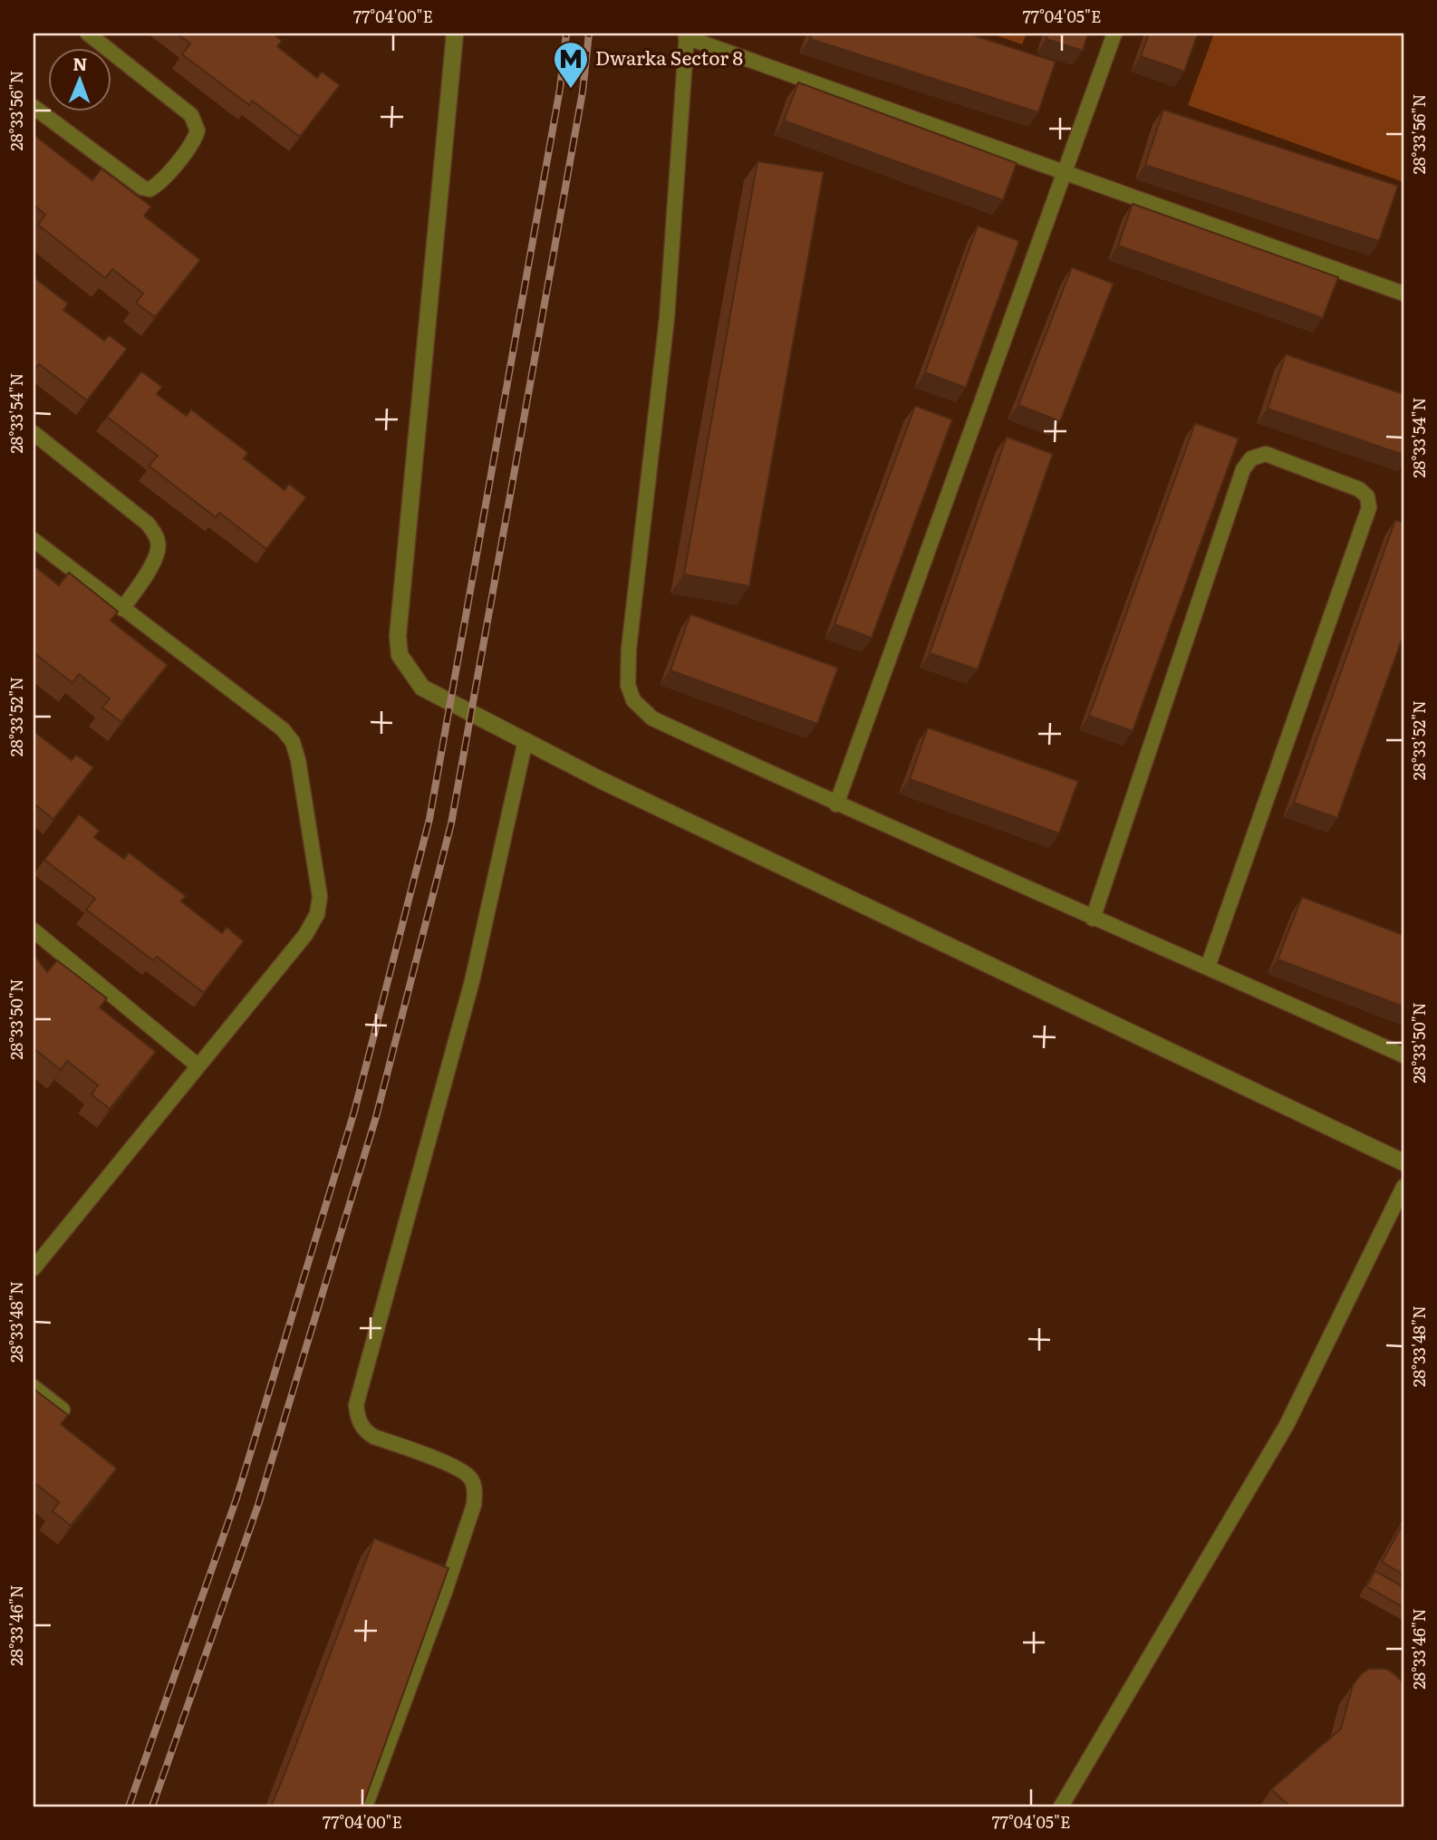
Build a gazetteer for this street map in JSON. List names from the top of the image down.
{
  "places": {
    "metro station": ["Dwarka Sector 8"]
  },
  "north": "top",
  "coordinates": [
    "77°04'00\"E",
    "77°04'05\"E",
    "28°33'56\"N",
    "28°33'54\"N",
    "28°33'52\"N",
    "28°33'50\"N",
    "28°33'48\"N",
    "28°33'46\"N"
  ]
}
